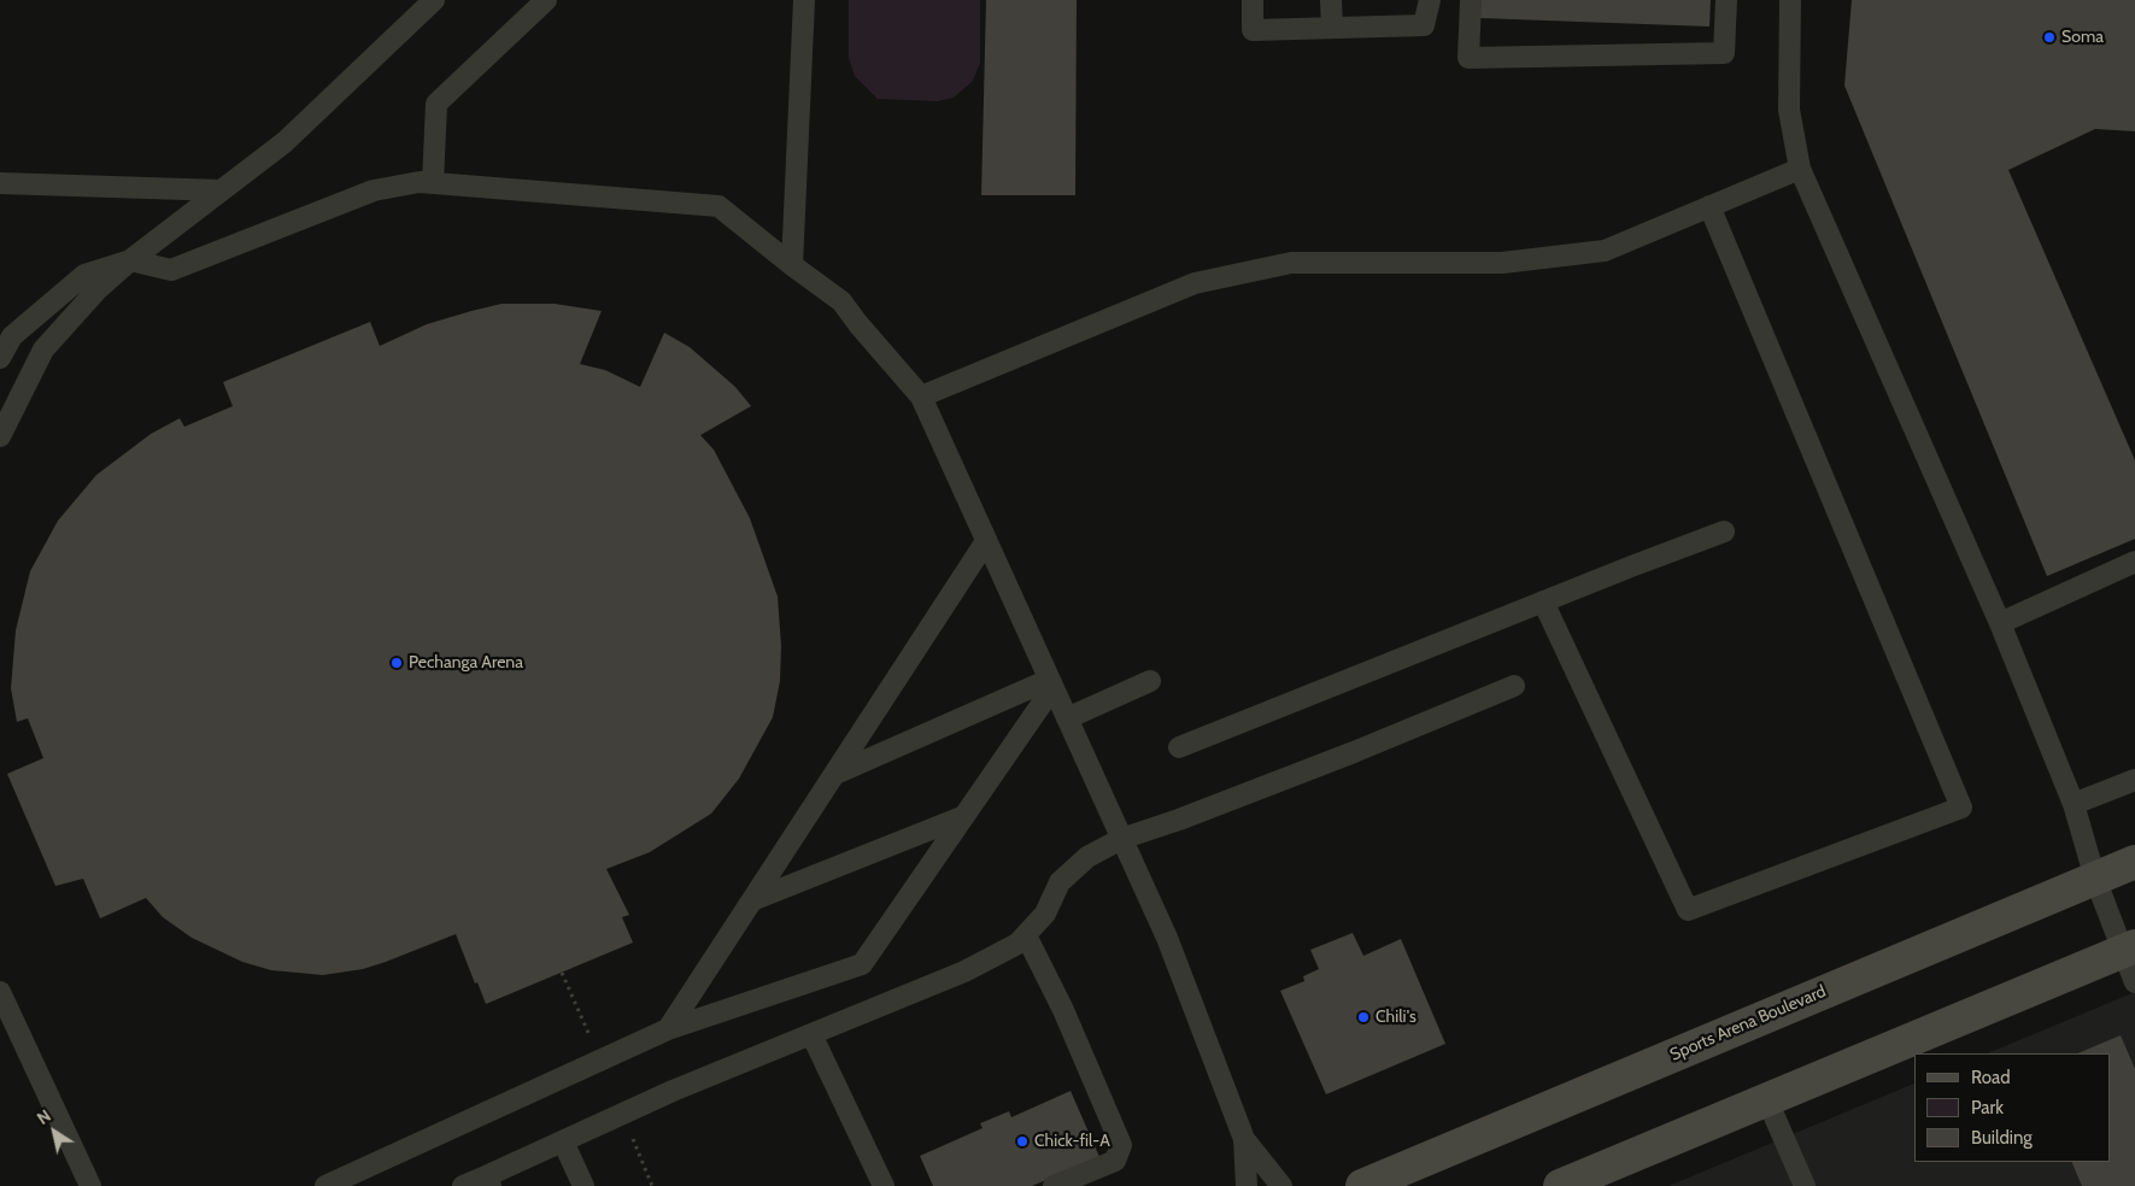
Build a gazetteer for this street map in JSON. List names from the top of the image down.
{
  "streets": {
    "main road": ["Sports Arena Boulevard"]
  },
  "places": [
    "Soma",
    "Pechanga Arena",
    "Chili's",
    "Chick-fil-A"
  ],
  "legend": ["Road", "Park", "Building"],
  "north": "top left"
}
